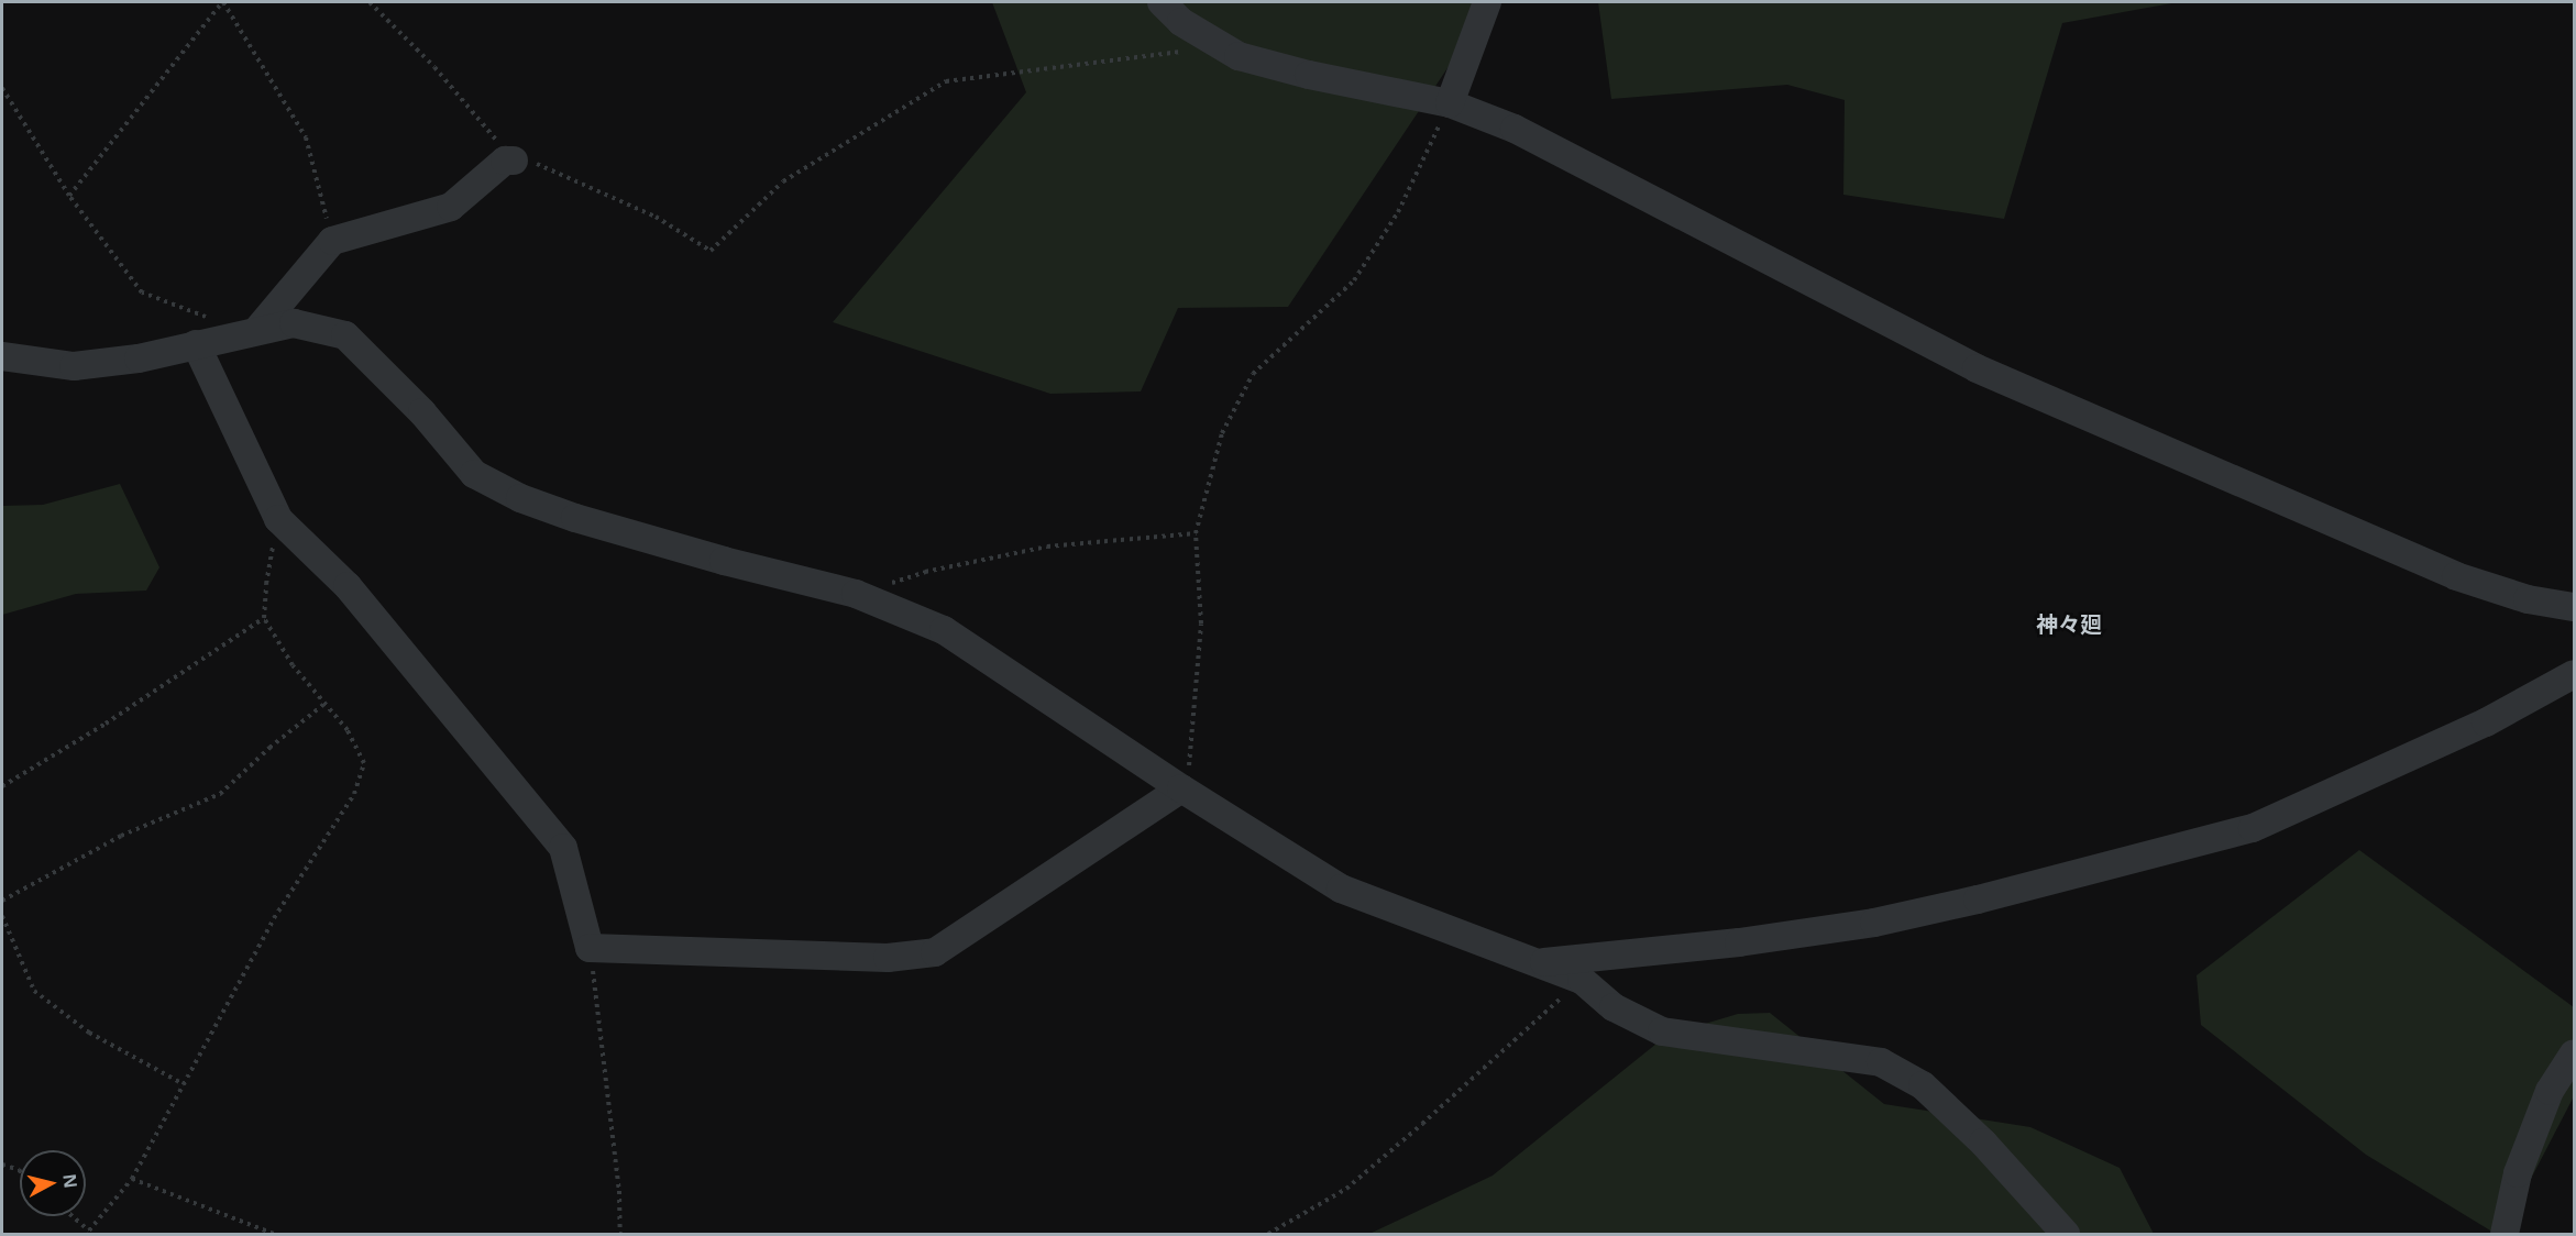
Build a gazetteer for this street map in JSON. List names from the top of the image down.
{
  "districts": ["神々廻"],
  "north": "right"
}
